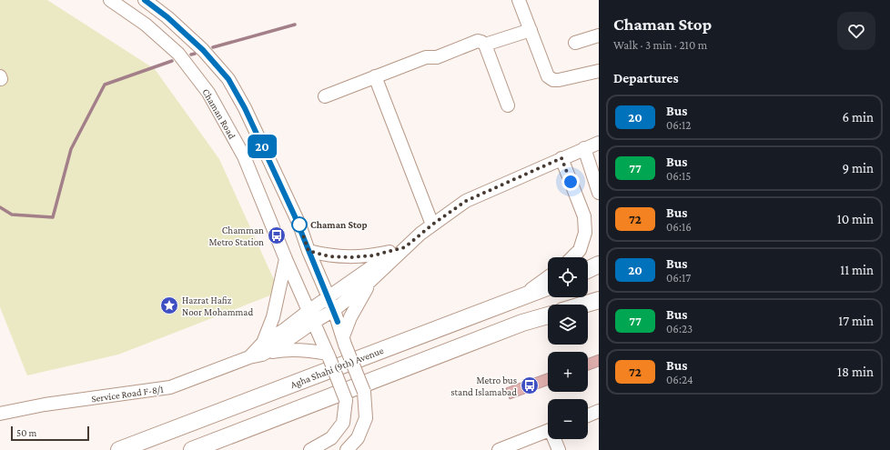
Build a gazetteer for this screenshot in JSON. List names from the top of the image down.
{
  "streets": {
    "main road": ["Agha Shahi (9th) Avenue"],
    "street": ["Chaman Road", "Service Road F-8/1"]
  },
  "crossings": [
    ["Chaman Road", "Service Road F-8/1"]
  ],
  "places": {
    "other": ["Chaman Stop"],
    "bus stop": ["Chamman Metro Station", "Metro bus stand Islamabad"],
    "place": ["Hazrat Hafiz Noor Mohammad"]
  },
  "lines": ["bus line 20"],
  "scale_bar": "50 m",
  "page": {
    "on_map": "20",
    "heading": [
      ["Chaman Stop", "Walk · 3 min · 210 m"],
      "Departures"
    ],
    "list": [
      {
        "mark": "20",
        "name": "Bus",
        "note": "06:12",
        "value": "6 min"
      },
      {
        "mark": "77",
        "name": "Bus",
        "note": "06:15",
        "value": "9 min"
      },
      {
        "mark": "72",
        "name": "Bus",
        "note": "06:16",
        "value": "10 min"
      },
      {
        "mark": "20",
        "name": "Bus",
        "note": "06:17",
        "value": "11 min"
      },
      {
        "mark": "77",
        "name": "Bus",
        "note": "06:23",
        "value": "17 min"
      },
      {
        "mark": "72",
        "name": "Bus",
        "note": "06:24",
        "value": "18 min"
      }
    ],
    "map_buttons": ["+", "−"],
    "scale": "50 m"
  }
}
